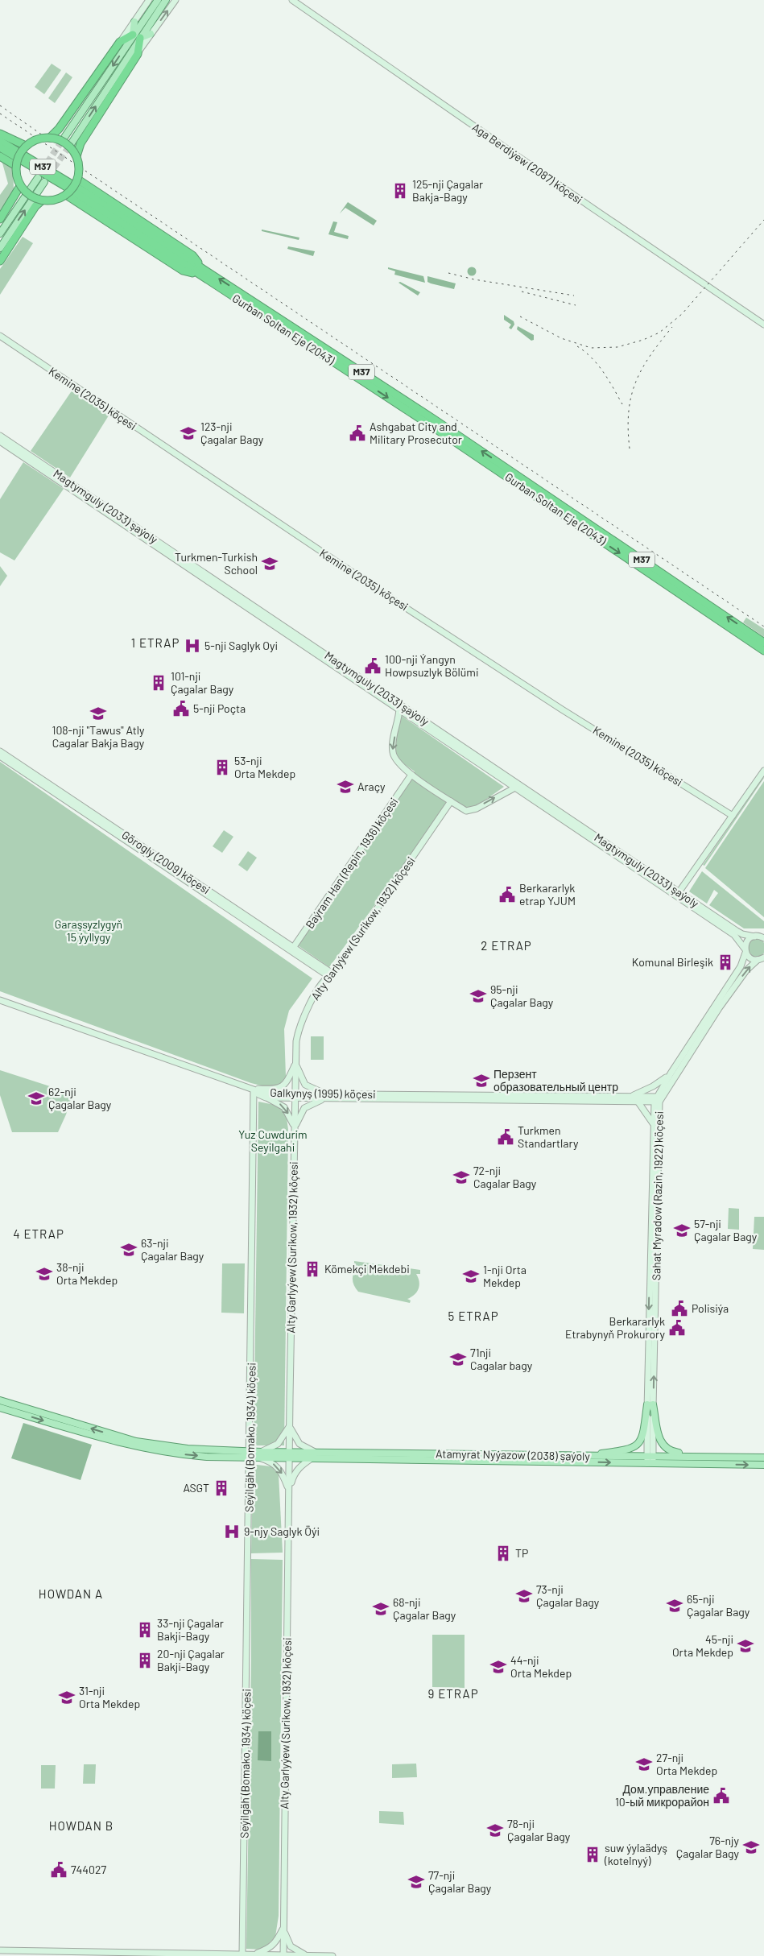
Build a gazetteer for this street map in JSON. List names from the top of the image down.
{
  "streets": {
    "highway": ["M37", "Gurban Soltan Eje (2043)"],
    "main road": ["Atamyrat Nyýazow (2038) şaýoly"],
    "street": [
      "Aga Berdiýew (2087) köçesi",
      "Kemine (2035) köçesi",
      "Magtymguly (2033) şaýoly",
      "Görogly (2009) köçesi",
      "Baýram Han (Repin, 1936) köçesi",
      "Alty Garlyýew (Surikow, 1932) köçesi",
      "Galkynyş (1995) köçesi",
      "Sahat Myradow (Razin, 1922) köçesi",
      "Seýilgäh (Bomako, 1934) köçesi"
    ]
  },
  "crossings": [
    ["Magtymguly (2033) şaýoly", "Sahat Myradow (Razin, 1922) köçesi"],
    ["Görogly (2009) köçesi", "Baýram Han (Repin, 1936) köçesi"],
    ["Görogly (2009) köçesi", "Alty Garlyýew (Surikow, 1932) köçesi"],
    ["Alty Garlyýew (Surikow, 1932) köçesi", "Galkynyş (1995) köçesi"],
    ["Alty Garlyýew (Surikow, 1932) köçesi", "Seýilgäh (Bomako, 1934) köçesi"],
    ["Alty Garlyýew (Surikow, 1932) köçesi", "Atamyrat Nyýazow (2038) şaýoly"],
    ["Galkynyş (1995) köçesi", "Sahat Myradow (Razin, 1922) köçesi"],
    ["Galkynyş (1995) köçesi", "Seýilgäh (Bomako, 1934) köçesi"],
    ["Seýilgäh (Bomako, 1934) köçesi", "Atamyrat Nyýazow (2038) şaýoly"]
  ],
  "districts": [
    "1 ETRAP",
    "2 ETRAP",
    "4 ETRAP",
    "5 ETRAP",
    "HOWDAN A",
    "9 ETRAP",
    "HOWDAN B"
  ],
  "parks": ["Garaşsyzlygyň 15 ýyllygy", "Yuz Cuwdurim Seyilgahi"],
  "places": {
    "building": [
      "125-nji Çagalar Bakja-Bagy",
      "101-nji Çagalar Bagy",
      "53-nji Orta Mekdep",
      "Komunal Birleşik",
      "Kömekçi Mekdebi",
      "ASGT",
      "TP",
      "33-nji Çagalar Bakji-Bagy",
      "20-nji Çagalar Bakji-Bagy",
      "suw ýylaädyş (kotelnyý)"
    ],
    "school or university": [
      "123-nji Çagalar Bagy",
      "Turkmen-Turkish School",
      "108-nji \"Tawus\" Atly Cagalar Bakja Bagy",
      "Araçy",
      "95-nji Çagalar Bagy",
      "Перзент образовательный центр",
      "62-nji Çagalar Bagy",
      "72-nji Cagalar Bagy",
      "57-nji Çagalar Bagy",
      "63-nji Çagalar Bagy",
      "38-nji Orta Mekdep",
      "1-nji Orta Mekdep",
      "71nji Cagalar bagy",
      "73-nji Çagalar Bagy",
      "65-nji Çagalar Bagy",
      "68-nji Çagalar Bagy",
      "45-nji Orta Mekdep",
      "44-nji Orta Mekdep",
      "31-nji Orta Mekdep",
      "27-nji Orta Mekdep",
      "78-nji Çagalar Bagy",
      "76-njy Çagalar Bagy",
      "77-nji Çagalar Bagy"
    ],
    "public building": [
      "Ashgabat City and Military Prosecutor",
      "100-nji Ýangyn Howpsuzlyk Bölümi",
      "5-nji Poçta",
      "Berkararlyk etrap YJUM",
      "Turkmen Standartlary",
      "Polisiýa",
      "Berkararlyk Etrabynyň Prokurory",
      "Дом.управление 10-ый микрорайон",
      "744027"
    ],
    "hospital": ["5-nji Saglyk Oyi", "9-njy Saglyk Öýi"]
  }
}
